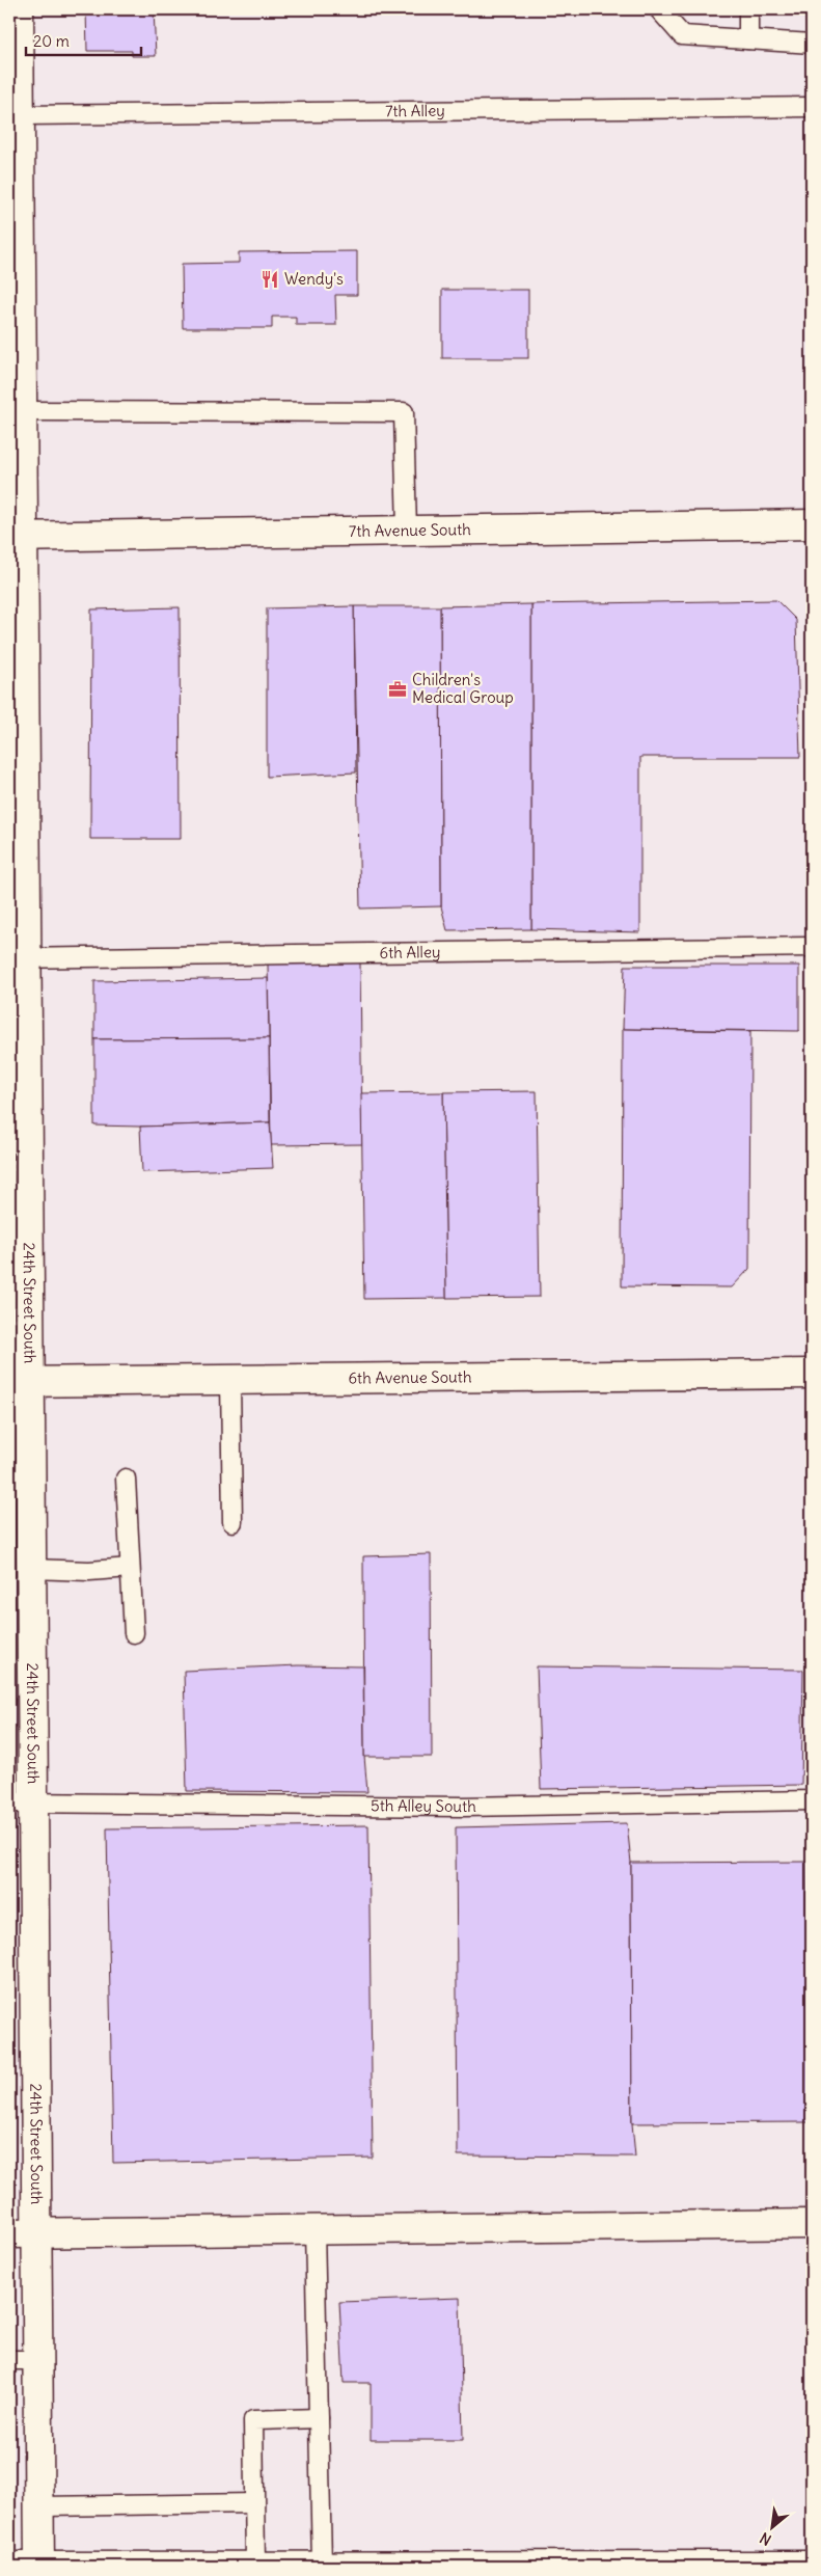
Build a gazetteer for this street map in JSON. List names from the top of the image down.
{
  "streets": {
    "street": ["7th Avenue South", "24th Street South", "6th Avenue South"],
    "lane": ["7th Alley", "6th Alley", "5th Alley South"]
  },
  "crossings": [
    ["7th Alley", "24th Street South"],
    ["7th Avenue South", "24th Street South"],
    ["6th Alley", "24th Street South"],
    ["24th Street South", "6th Avenue South"],
    ["24th Street South", "5th Alley South"]
  ],
  "places": {
    "restaurant": ["Wendy's"],
    "office": ["Children's Medical Group"]
  },
  "scale_bar": "20 m",
  "north": "bottom left"
}
